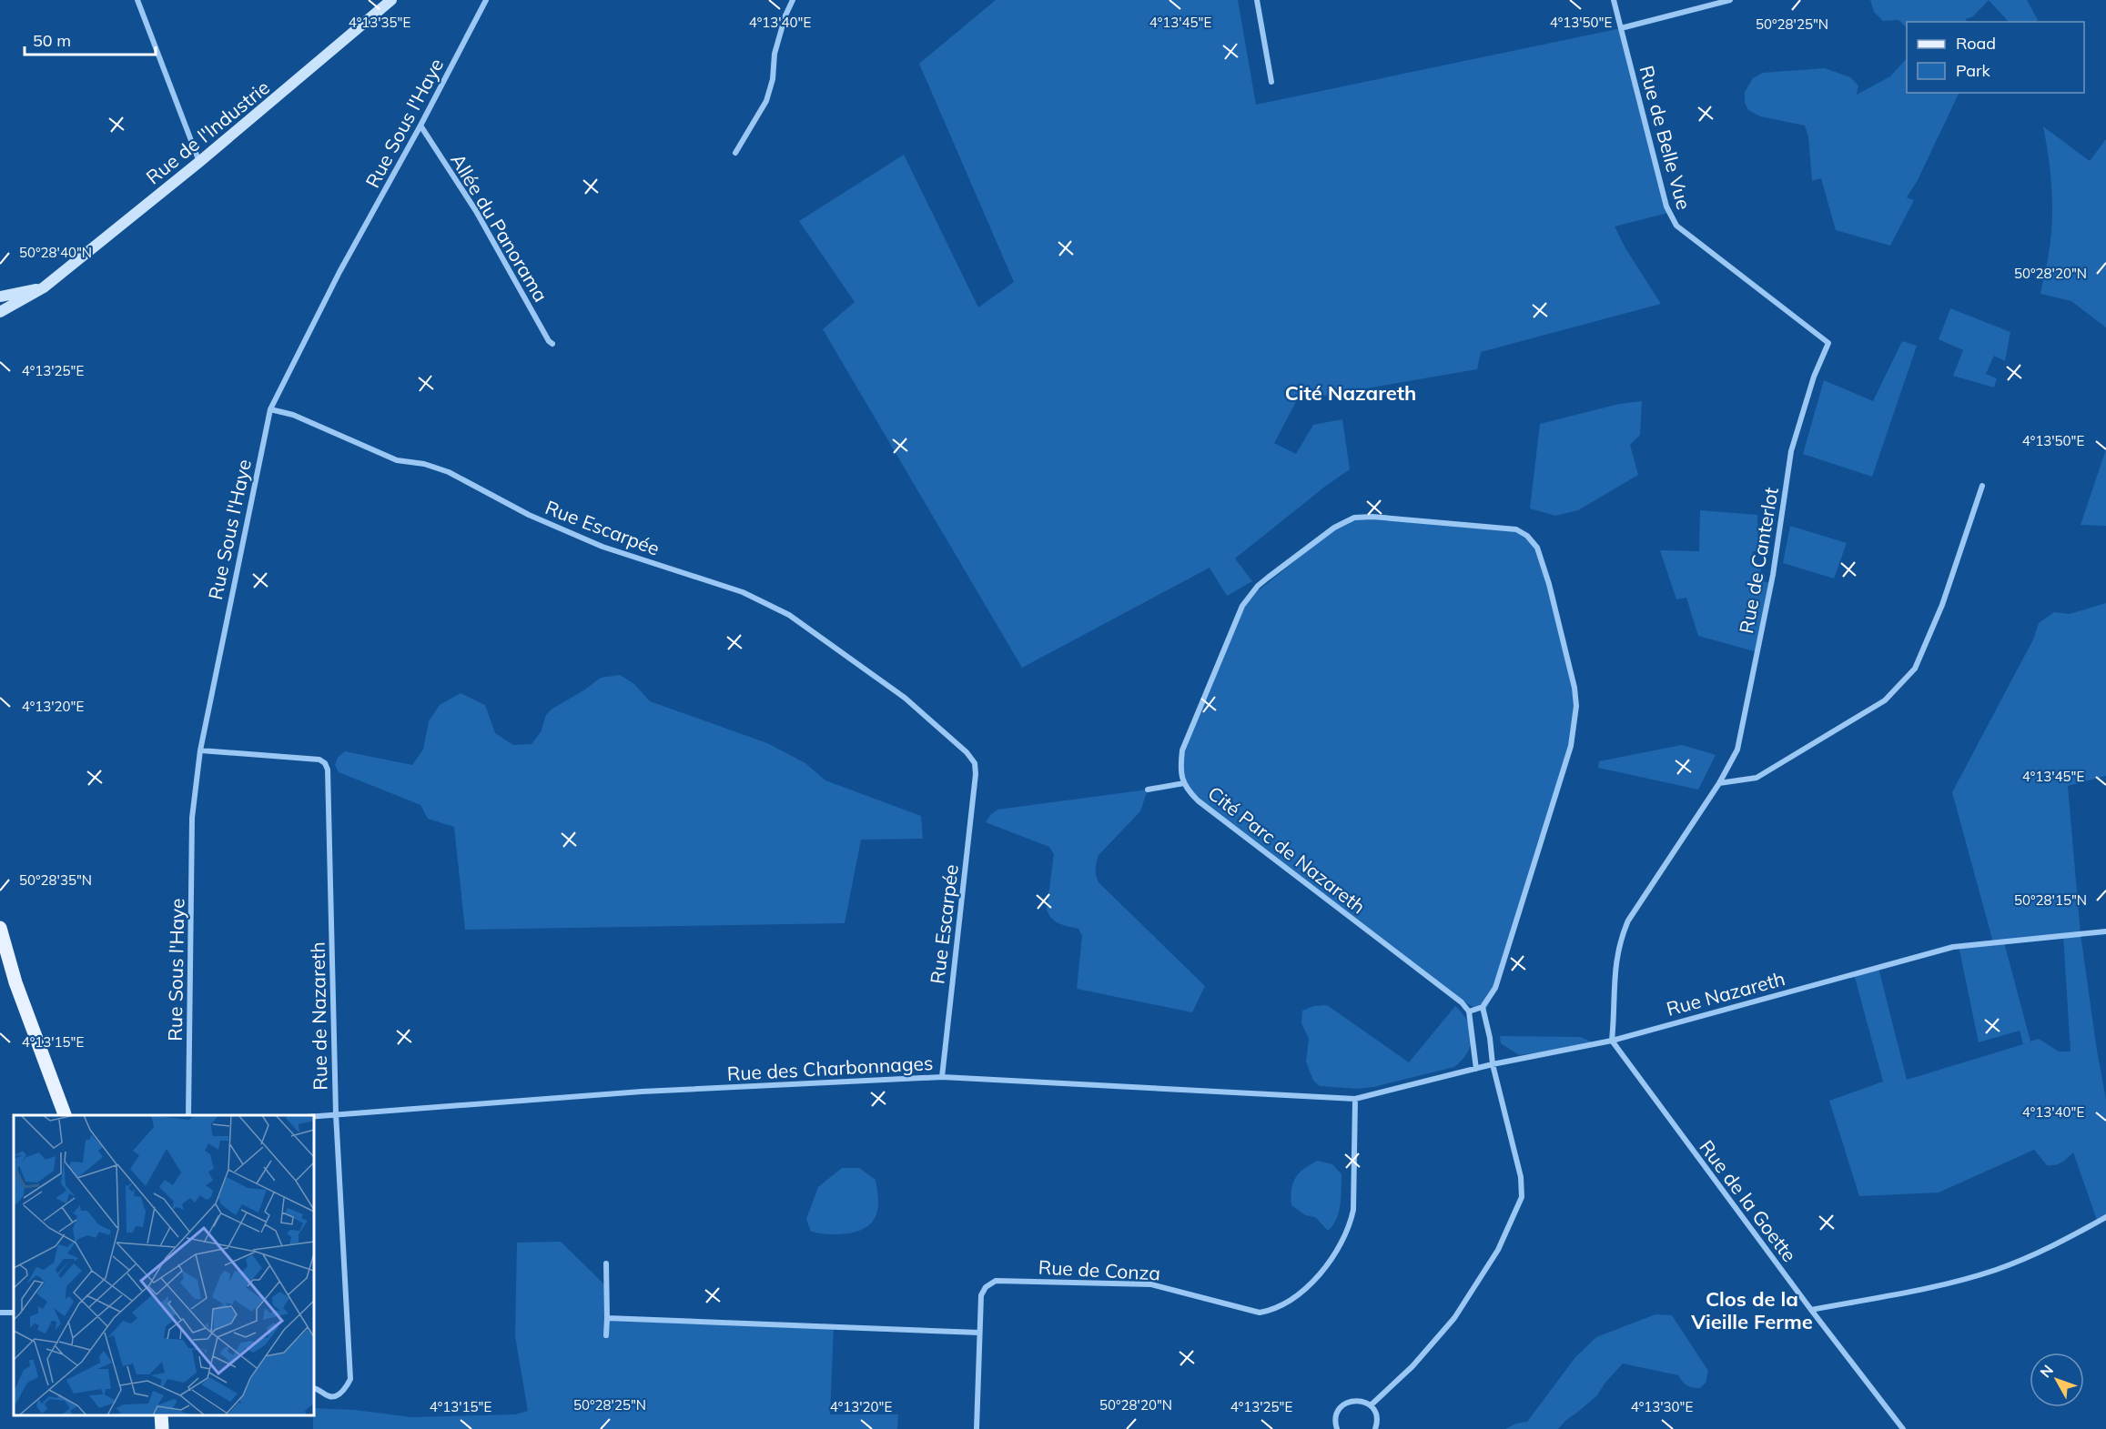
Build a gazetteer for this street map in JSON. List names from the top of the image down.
{
  "streets": {
    "street": [
      "Rue Sous l'Haye",
      "Rue de l'Industrie",
      "Rue de Belle Vue",
      "Allée du Panorama",
      "Rue Escarpée",
      "Rue de Canterlot",
      "Cité Parc de Nazareth",
      "Rue Nazareth",
      "Rue de Nazareth",
      "Rue des Charbonnages",
      "Rue de la Goette",
      "Rue de Conza"
    ]
  },
  "crossings": [
    ["Rue Sous l'Haye", "Allée du Panorama"],
    ["Rue Sous l'Haye", "Rue Escarpée"],
    ["Rue Sous l'Haye", "Rue de Nazareth"],
    ["Rue de Belle Vue", "Rue de Canterlot"],
    ["Rue Escarpée", "Rue des Charbonnages"],
    ["Rue de Canterlot", "Rue Nazareth"],
    ["Rue de Canterlot", "Rue de la Goette"],
    ["Rue Nazareth", "Rue des Charbonnages"],
    ["Rue Nazareth", "Rue de la Goette"],
    ["Rue Nazareth", "Rue de Conza"],
    ["Rue de Nazareth", "Rue des Charbonnages"],
    ["Rue des Charbonnages", "Rue de Conza"]
  ],
  "districts": ["Cité Nazareth", "Clos de la Vieille Ferme"],
  "legend": ["Road", "Park"],
  "scale_bar": "50 m",
  "north": "top left",
  "coordinates": [
    "4°13'50\"E",
    "4°13'35\"E",
    "4°13'40\"E",
    "4°13'45\"E",
    "50°28'25\"N",
    "50°28'40\"N",
    "50°28'20\"N",
    "4°13'25\"E",
    "4°13'20\"E",
    "50°28'35\"N",
    "50°28'15\"N",
    "4°13'15\"E",
    "4°13'30\"E"
  ]
}
